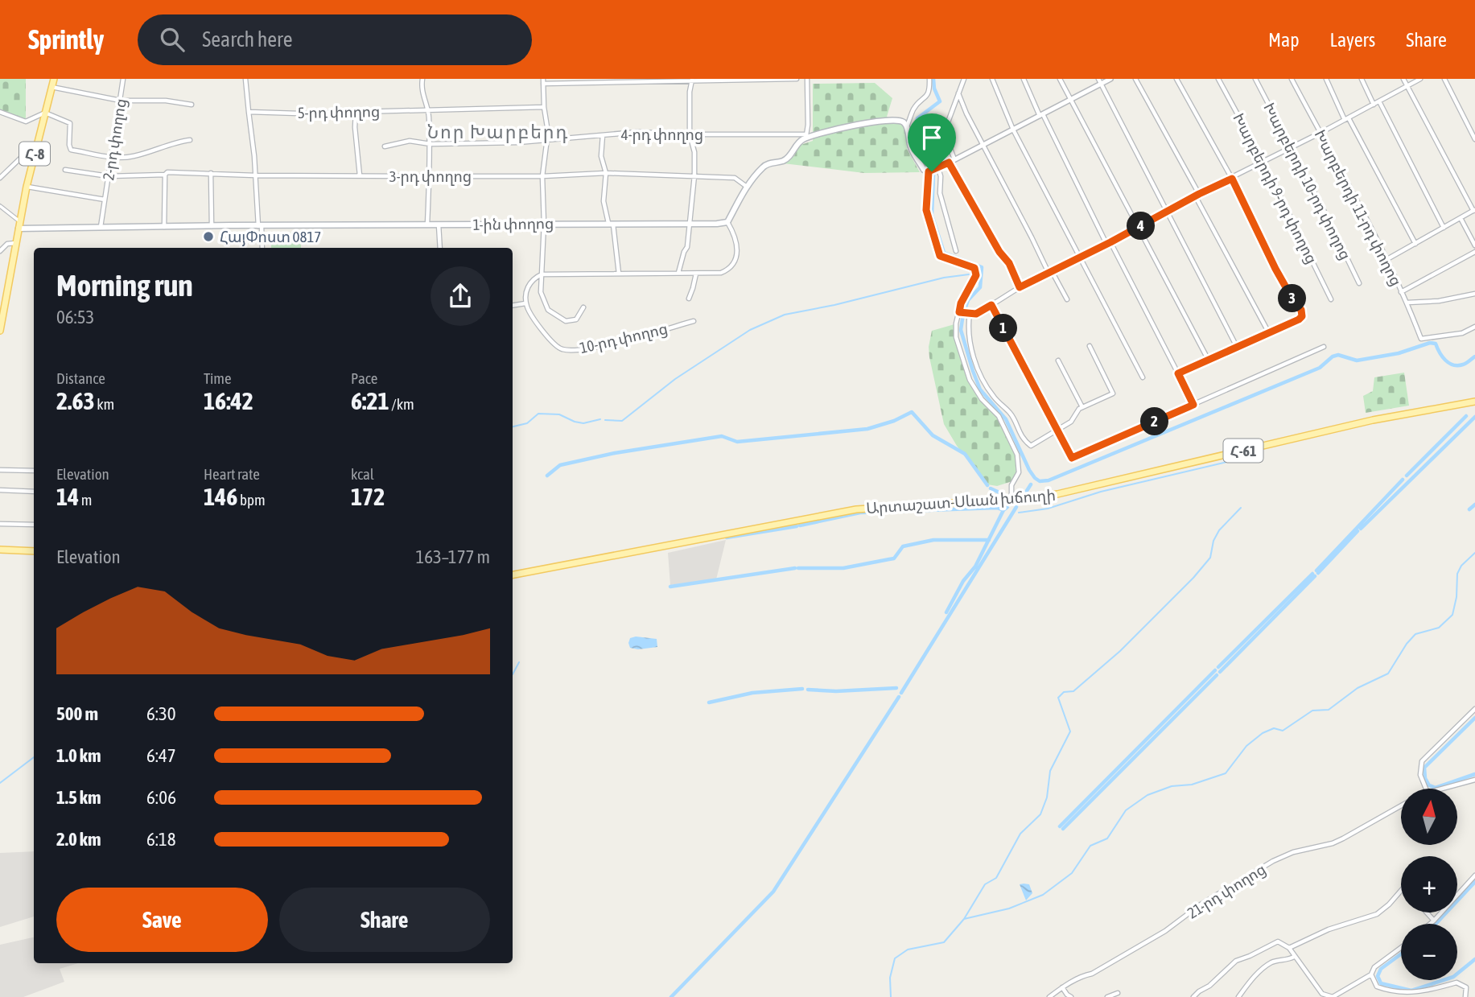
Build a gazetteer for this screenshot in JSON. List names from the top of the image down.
{
  "streets": {
    "main road": [
      "Հ-8",
      "1-ին փողոց",
      "Հ-61",
      "Արտաշատ-Սևան խճուղի"
    ],
    "street": [
      "5-րդ փողոց",
      "4-րդ փողոց",
      "2-րդ փողոց",
      "3-րդ փողոց",
      "Խարբերդի 10-րդ փողոց",
      "Խարբերդի 9-րդ փողոց",
      "Խարբերդի 11-րդ փողոց",
      "10-րդ փողոց",
      "21-րդ փողոց"
    ]
  },
  "crossings": [
    ["2-րդ փողոց", "Հ-8"],
    ["2-րդ փողոց", "3-րդ փողոց"],
    ["2-րդ փողոց", "1-ին փողոց"],
    ["Հ-8", "1-ին փողոց"]
  ],
  "districts": ["Նոր Խարբերդ"],
  "places": ["ՀայՓոստ 0817"],
  "north": "top",
  "page": {
    "header": "Sprintly",
    "search": "Search here",
    "nav": ["Map", "Layers", "Share"],
    "pins": [
      "4",
      "3",
      "1",
      "2"
    ],
    "heading": ["Morning run", "06:53"],
    "stats": [
      ["Distance", "2.63 km"],
      ["Time", "16:42"],
      ["Pace", "6:21 /km"],
      ["Elevation", "14 m"],
      ["Heart rate", "146 bpm"],
      ["kcal", "172"]
    ],
    "chart": ["Elevation", "163–177 m"],
    "list": [
      {
        "name": "500 m",
        "note": "6:30"
      },
      {
        "name": "1.0 km",
        "note": "6:47"
      },
      {
        "name": "1.5 km",
        "note": "6:06"
      },
      {
        "name": "2.0 km",
        "note": "6:18"
      }
    ],
    "map_buttons": ["+", "−"],
    "buttons": ["Save", "Share"]
  }
}
